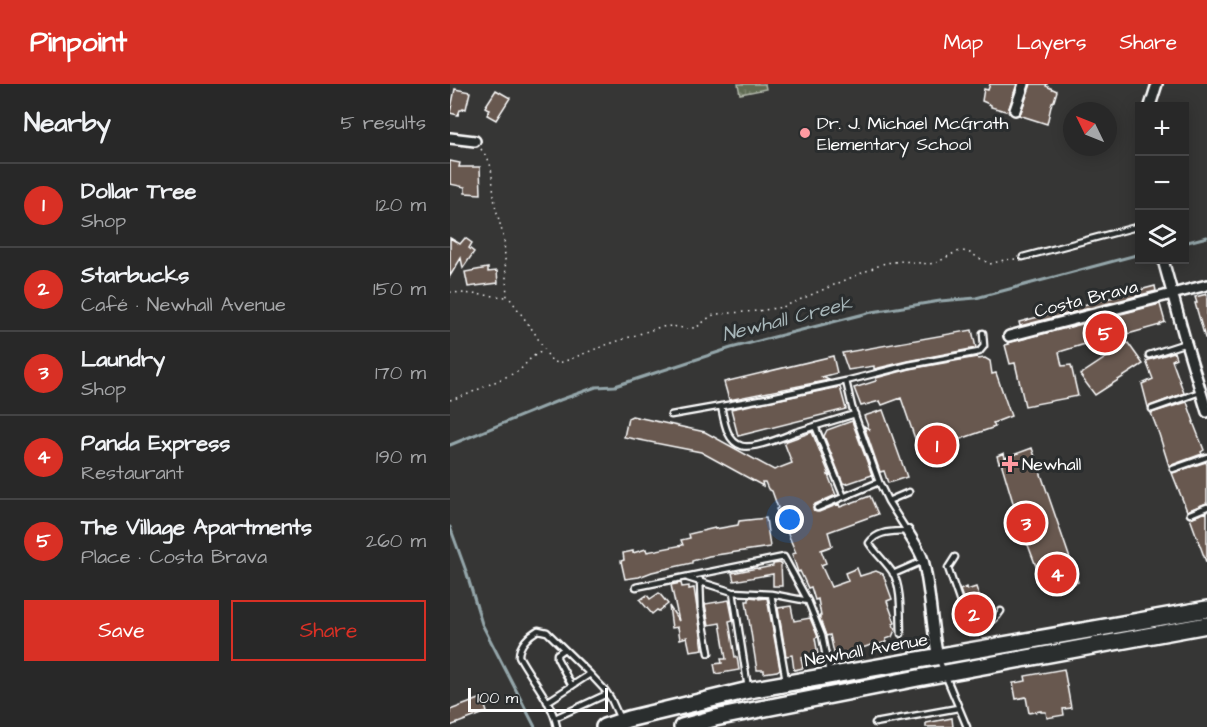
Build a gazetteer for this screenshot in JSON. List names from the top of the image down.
{
  "streets": {
    "main road": ["Newhall Avenue"],
    "street": ["Costa Brava"]
  },
  "water": ["Newhall Creek"],
  "places": {
    "other": ["Dr. J. Michael McGrath Elementary School"],
    "health": ["Newhall"]
  },
  "scale_bar": "100 m",
  "north": "top left",
  "page": {
    "header": "Pinpoint",
    "nav": ["Map", "Layers", "Share"],
    "heading": ["Nearby", "5 results"],
    "map_buttons": ["+", "−"],
    "list": [
      {
        "mark": "1",
        "name": "Dollar Tree",
        "note": "Shop",
        "value": "120 m"
      },
      {
        "mark": "2",
        "name": "Starbucks",
        "note": "Café · Newhall Avenue",
        "value": "150 m"
      },
      {
        "mark": "3",
        "name": "Laundry",
        "note": "Shop",
        "value": "170 m"
      },
      {
        "mark": "4",
        "name": "Panda Express",
        "note": "Restaurant",
        "value": "190 m"
      },
      {
        "mark": "5",
        "name": "The Village Apartments",
        "note": "Place · Costa Brava",
        "value": "260 m"
      }
    ],
    "pins": [
      "5",
      "1",
      "3",
      "4",
      "2"
    ],
    "buttons": ["Save", "Share"],
    "scale": "100 m"
  }
}
